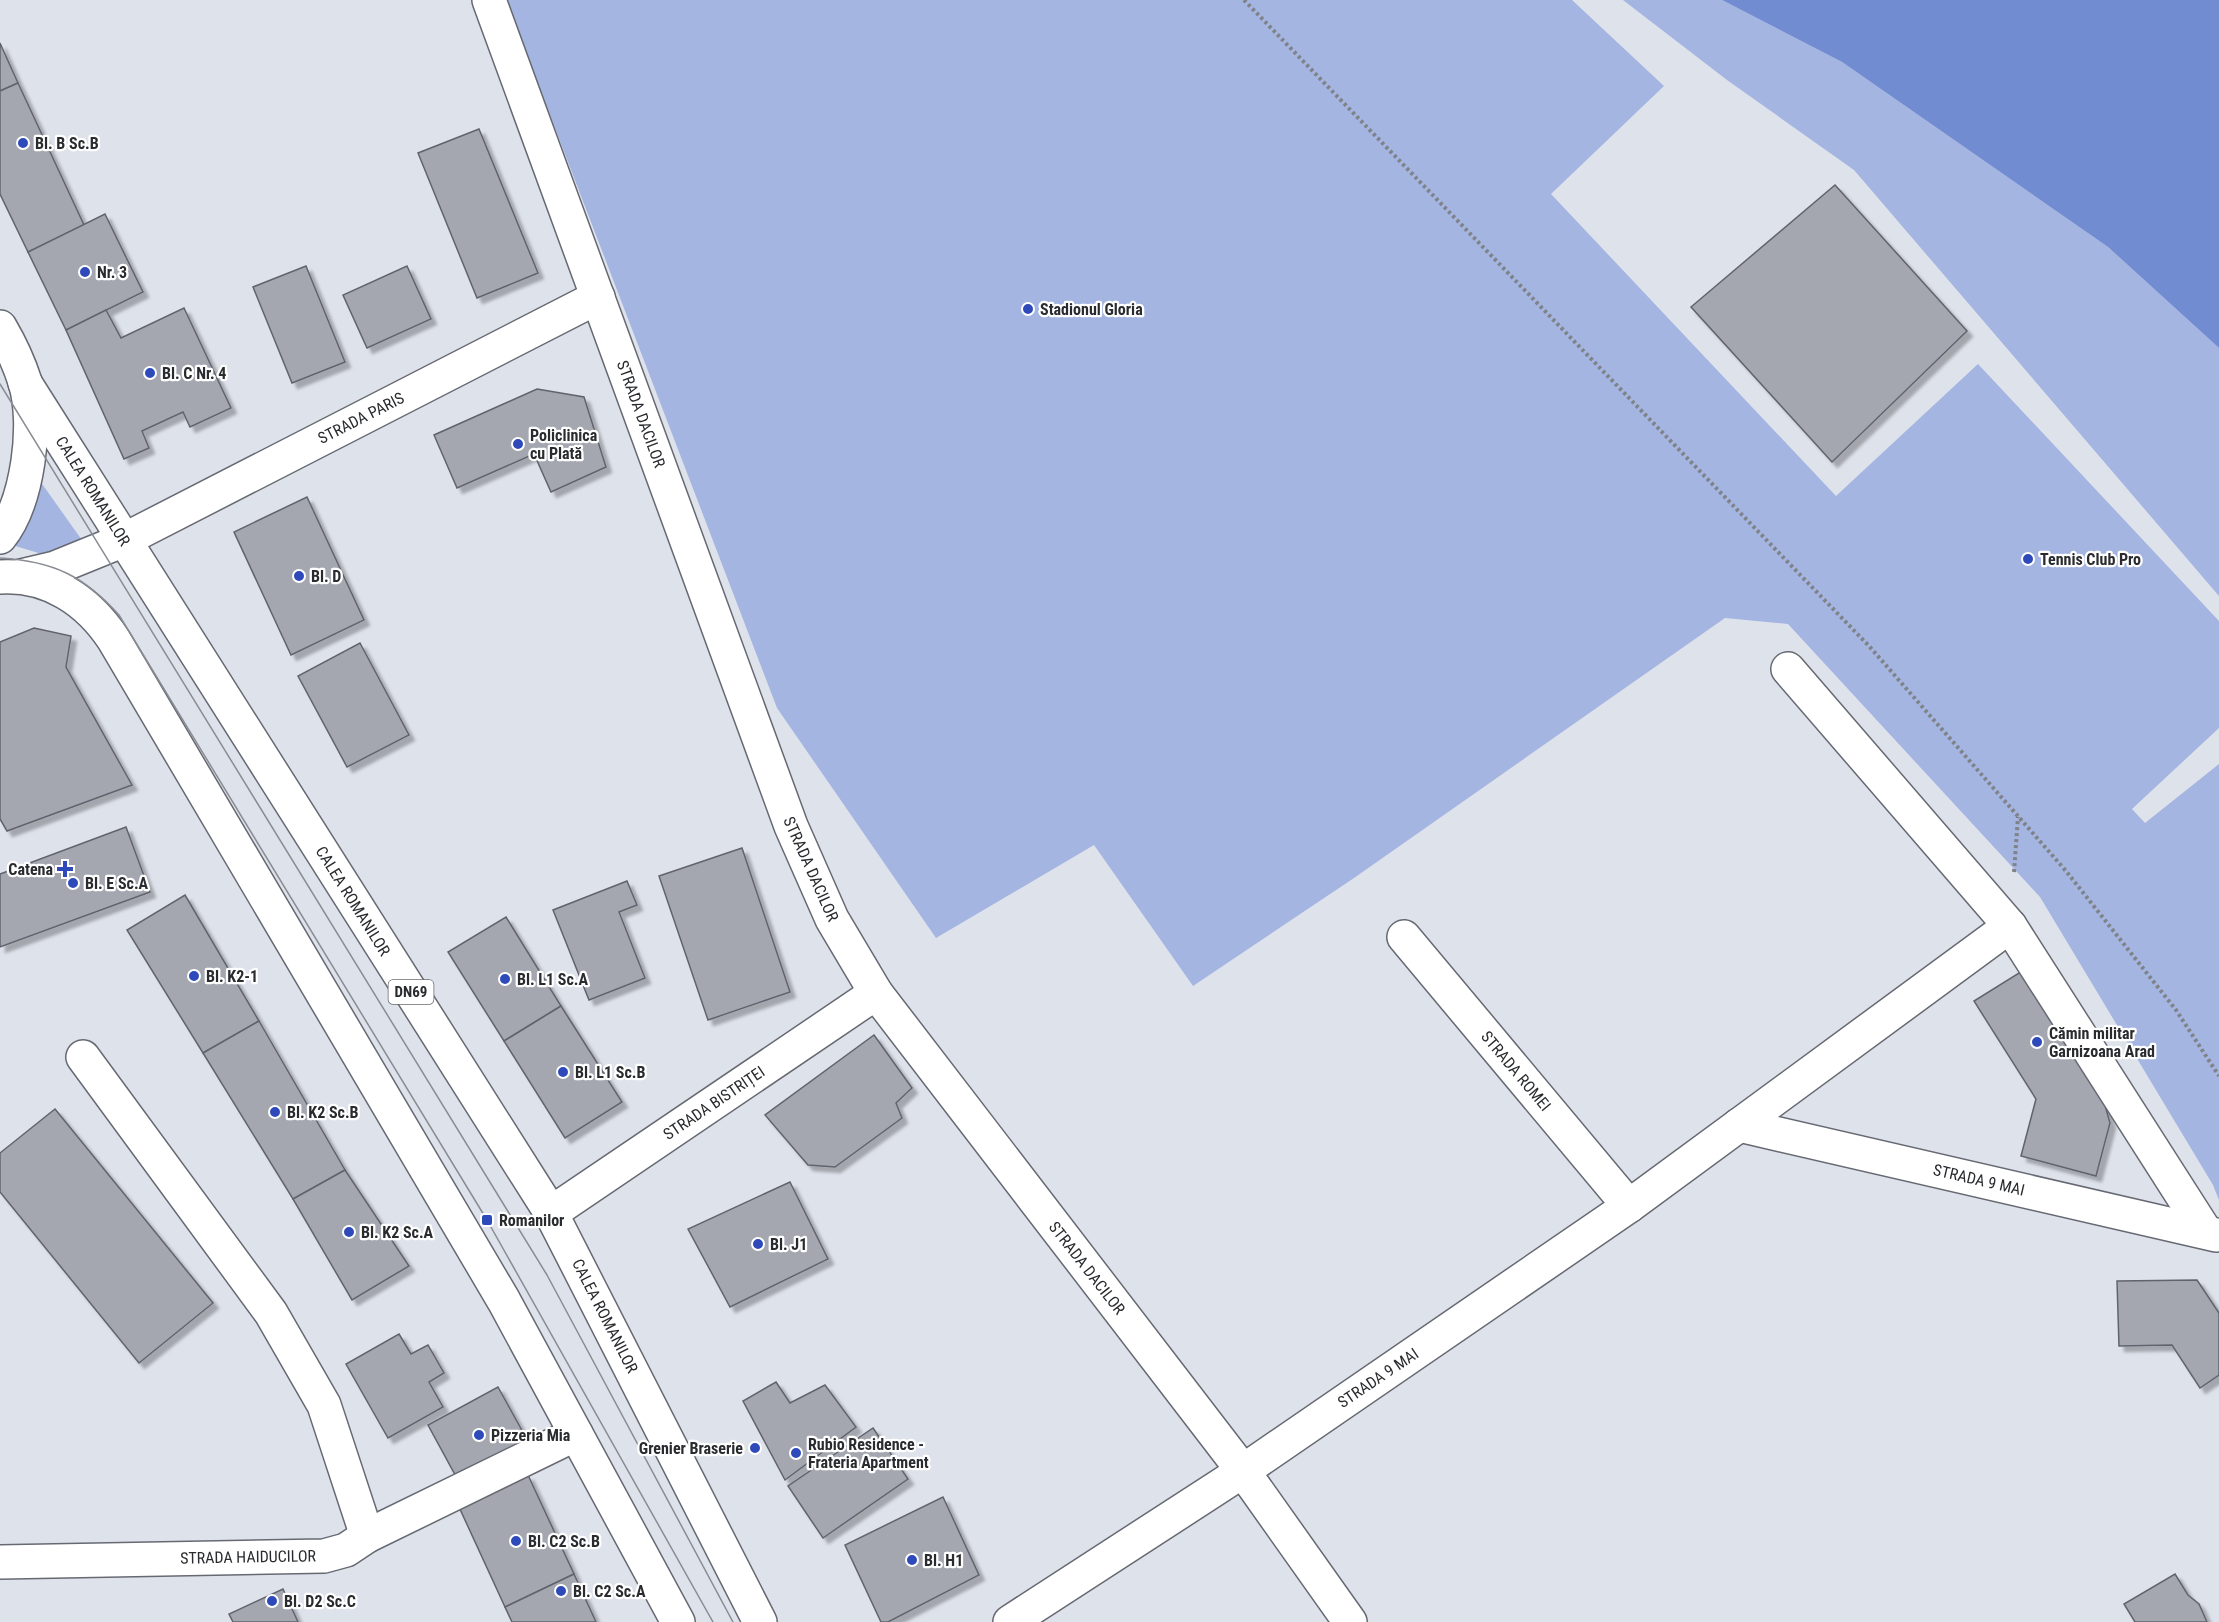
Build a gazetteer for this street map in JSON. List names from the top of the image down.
{
  "streets": {
    "street": [
      "STRADA DACILOR",
      "STRADA PARIS",
      "CALEA ROMANILOR",
      "DN69",
      "STRADA ROMEI",
      "STRADA BISTRIȚEI",
      "STRADA 9 MAI",
      "STRADA HAIDUCILOR"
    ]
  },
  "crossings": [
    ["STRADA DACILOR", "STRADA PARIS"],
    ["STRADA DACILOR", "STRADA BISTRIȚEI"],
    ["STRADA DACILOR", "STRADA 9 MAI"],
    ["STRADA PARIS", "CALEA ROMANILOR"],
    ["CALEA ROMANILOR", "STRADA BISTRIȚEI"],
    ["STRADA ROMEI", "STRADA 9 MAI"]
  ],
  "places": {
    "other": [
      "Bl. B Sc.B",
      "Nr. 3",
      "Stadionul Gloria",
      "Bl. C Nr. 4",
      "Policlinica cu Plată",
      "Tennis Club Pro",
      "Bl. D",
      "Bl. E Sc.A",
      "Bl. K2-1",
      "Bl. L1 Sc.A",
      "Cămin militar Garnizoana Arad",
      "Bl. L1 Sc.B",
      "Bl. K2 Sc.B",
      "Bl. K2 Sc.A",
      "Bl. J1",
      "Pizzeria Mia",
      "Grenier Braserie",
      "Rubio Residence - Frateria Apartment",
      "Bl. C2 Sc.B",
      "Bl. H1",
      "Bl. C2 Sc.A",
      "Bl. D2 Sc.C"
    ],
    "health": ["Catena"],
    "transit": ["Romanilor"]
  }
}
